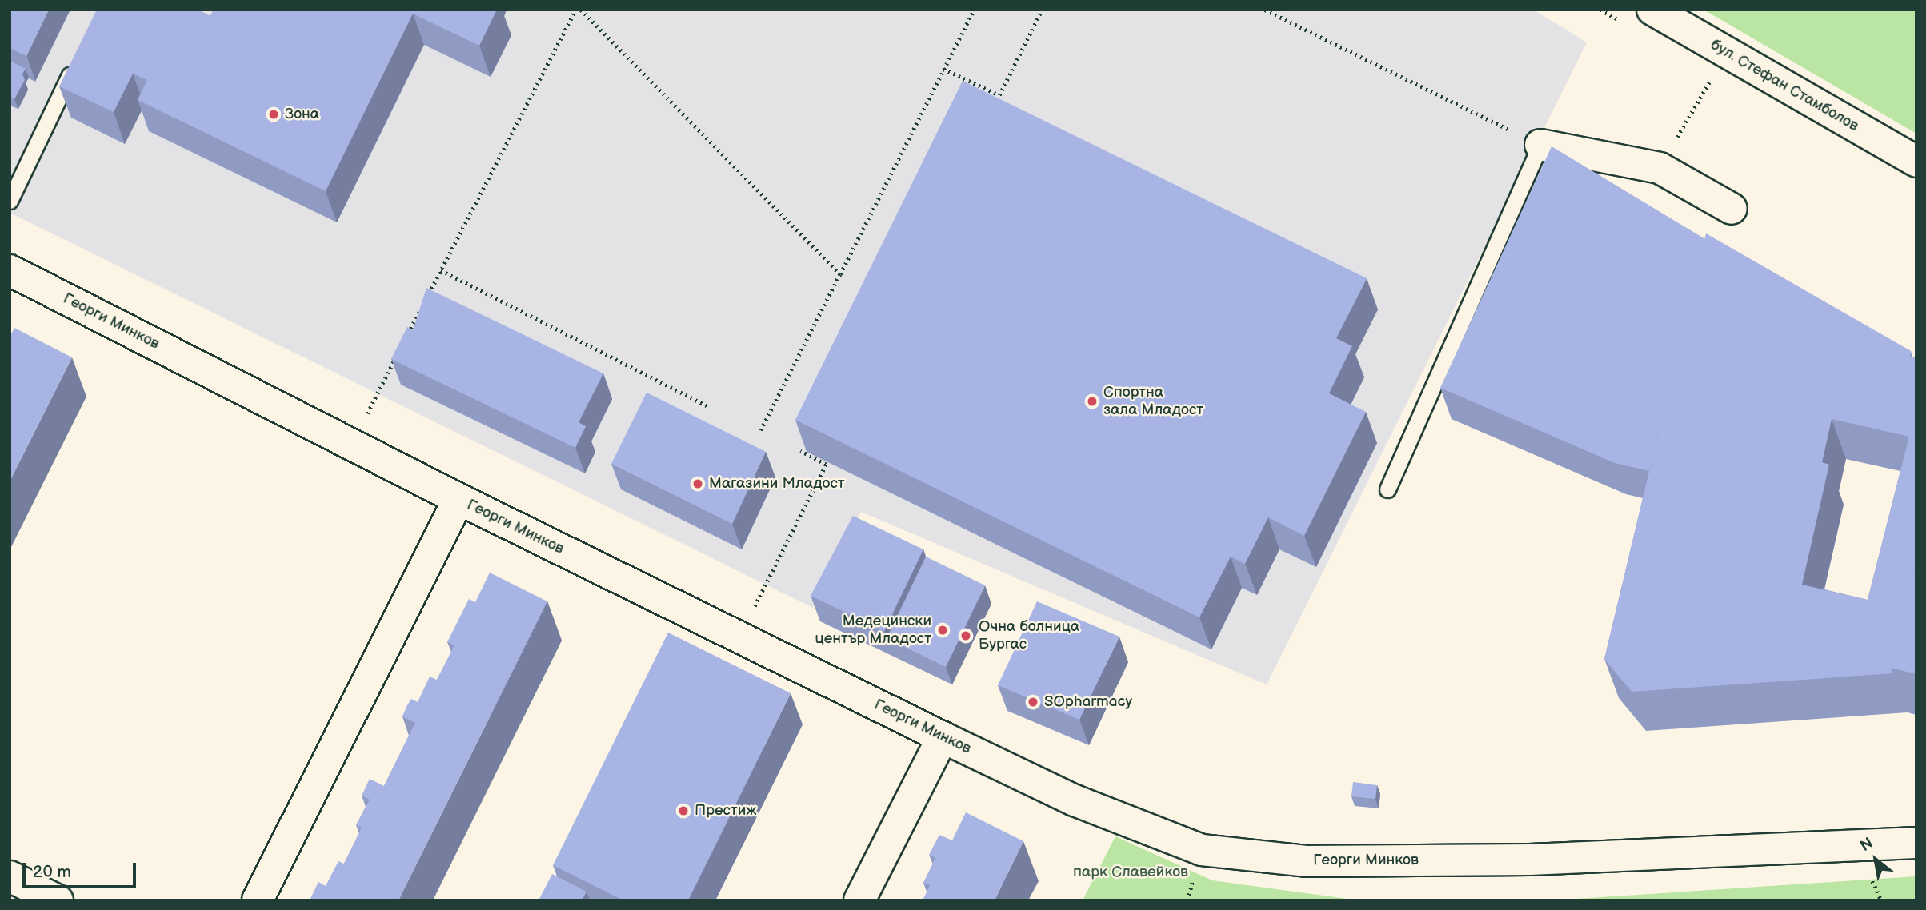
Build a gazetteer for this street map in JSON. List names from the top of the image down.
{
  "streets": {
    "street": ["бул. Стефан Стамболов", "Георги Минков"]
  },
  "parks": ["парк Славейков"],
  "places": [
    "Зона",
    "Спортна зала Младост",
    "Магазини Mладост",
    "Медецински център Младост",
    "Oчна болница Бургас",
    "SOpharmacy",
    "Престиж"
  ],
  "scale_bar": "20 m",
  "north": "top left"
}
